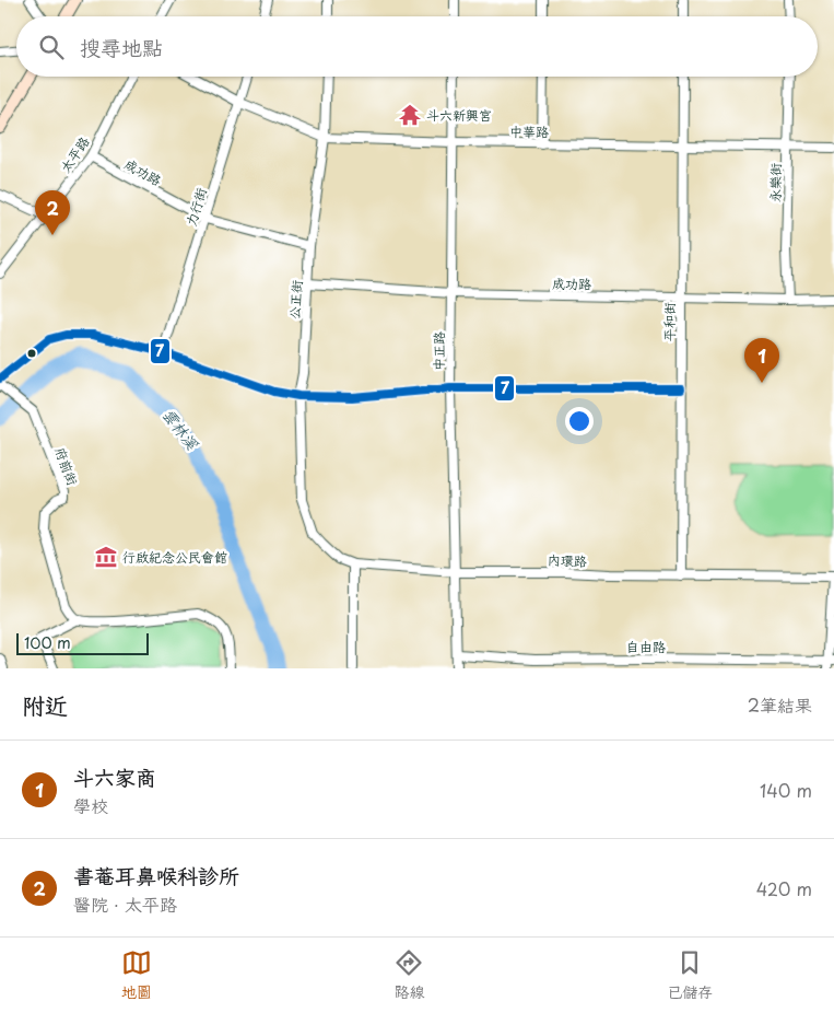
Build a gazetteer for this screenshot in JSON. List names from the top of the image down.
{
  "streets": {
    "street": [
      "中華路",
      "太平路",
      "成功路",
      "永樂街",
      "力行街",
      "公正街",
      "平和街",
      "中正路",
      "府前街",
      "內環路",
      "自由路"
    ]
  },
  "crossings": [
    ["中華路", "永樂街"],
    ["中華路", "力行街"],
    ["中華路", "公正街"],
    ["中華路", "平和街"],
    ["中華路", "中正路"],
    ["太平路", "成功路"],
    ["成功路", "永樂街"],
    ["成功路", "力行街"],
    ["成功路", "公正街"],
    ["成功路", "平和街"],
    ["成功路", "中正路"],
    ["公正街", "內環路"],
    ["平和街", "內環路"],
    ["中正路", "內環路"],
    ["中正路", "自由路"]
  ],
  "water": ["雲林溪"],
  "places": {
    "temple": ["斗六新興宮"],
    "museum": ["行啟紀念公民會館"]
  },
  "lines": ["transit line 7"],
  "scale_bar": "100 m",
  "page": {
    "search": "搜尋地點",
    "pins": ["2", "1"],
    "scale": "100 m",
    "heading": ["附近", "2筆結果"],
    "list": [
      {
        "mark": "1",
        "name": "斗六家商",
        "note": "學校",
        "value": "140 m"
      },
      {
        "mark": "2",
        "name": "書菴耳鼻喉科診所",
        "note": "醫院 · 太平路",
        "value": "420 m"
      }
    ],
    "nav": ["地圖", "路線", "已儲存"]
  }
}
